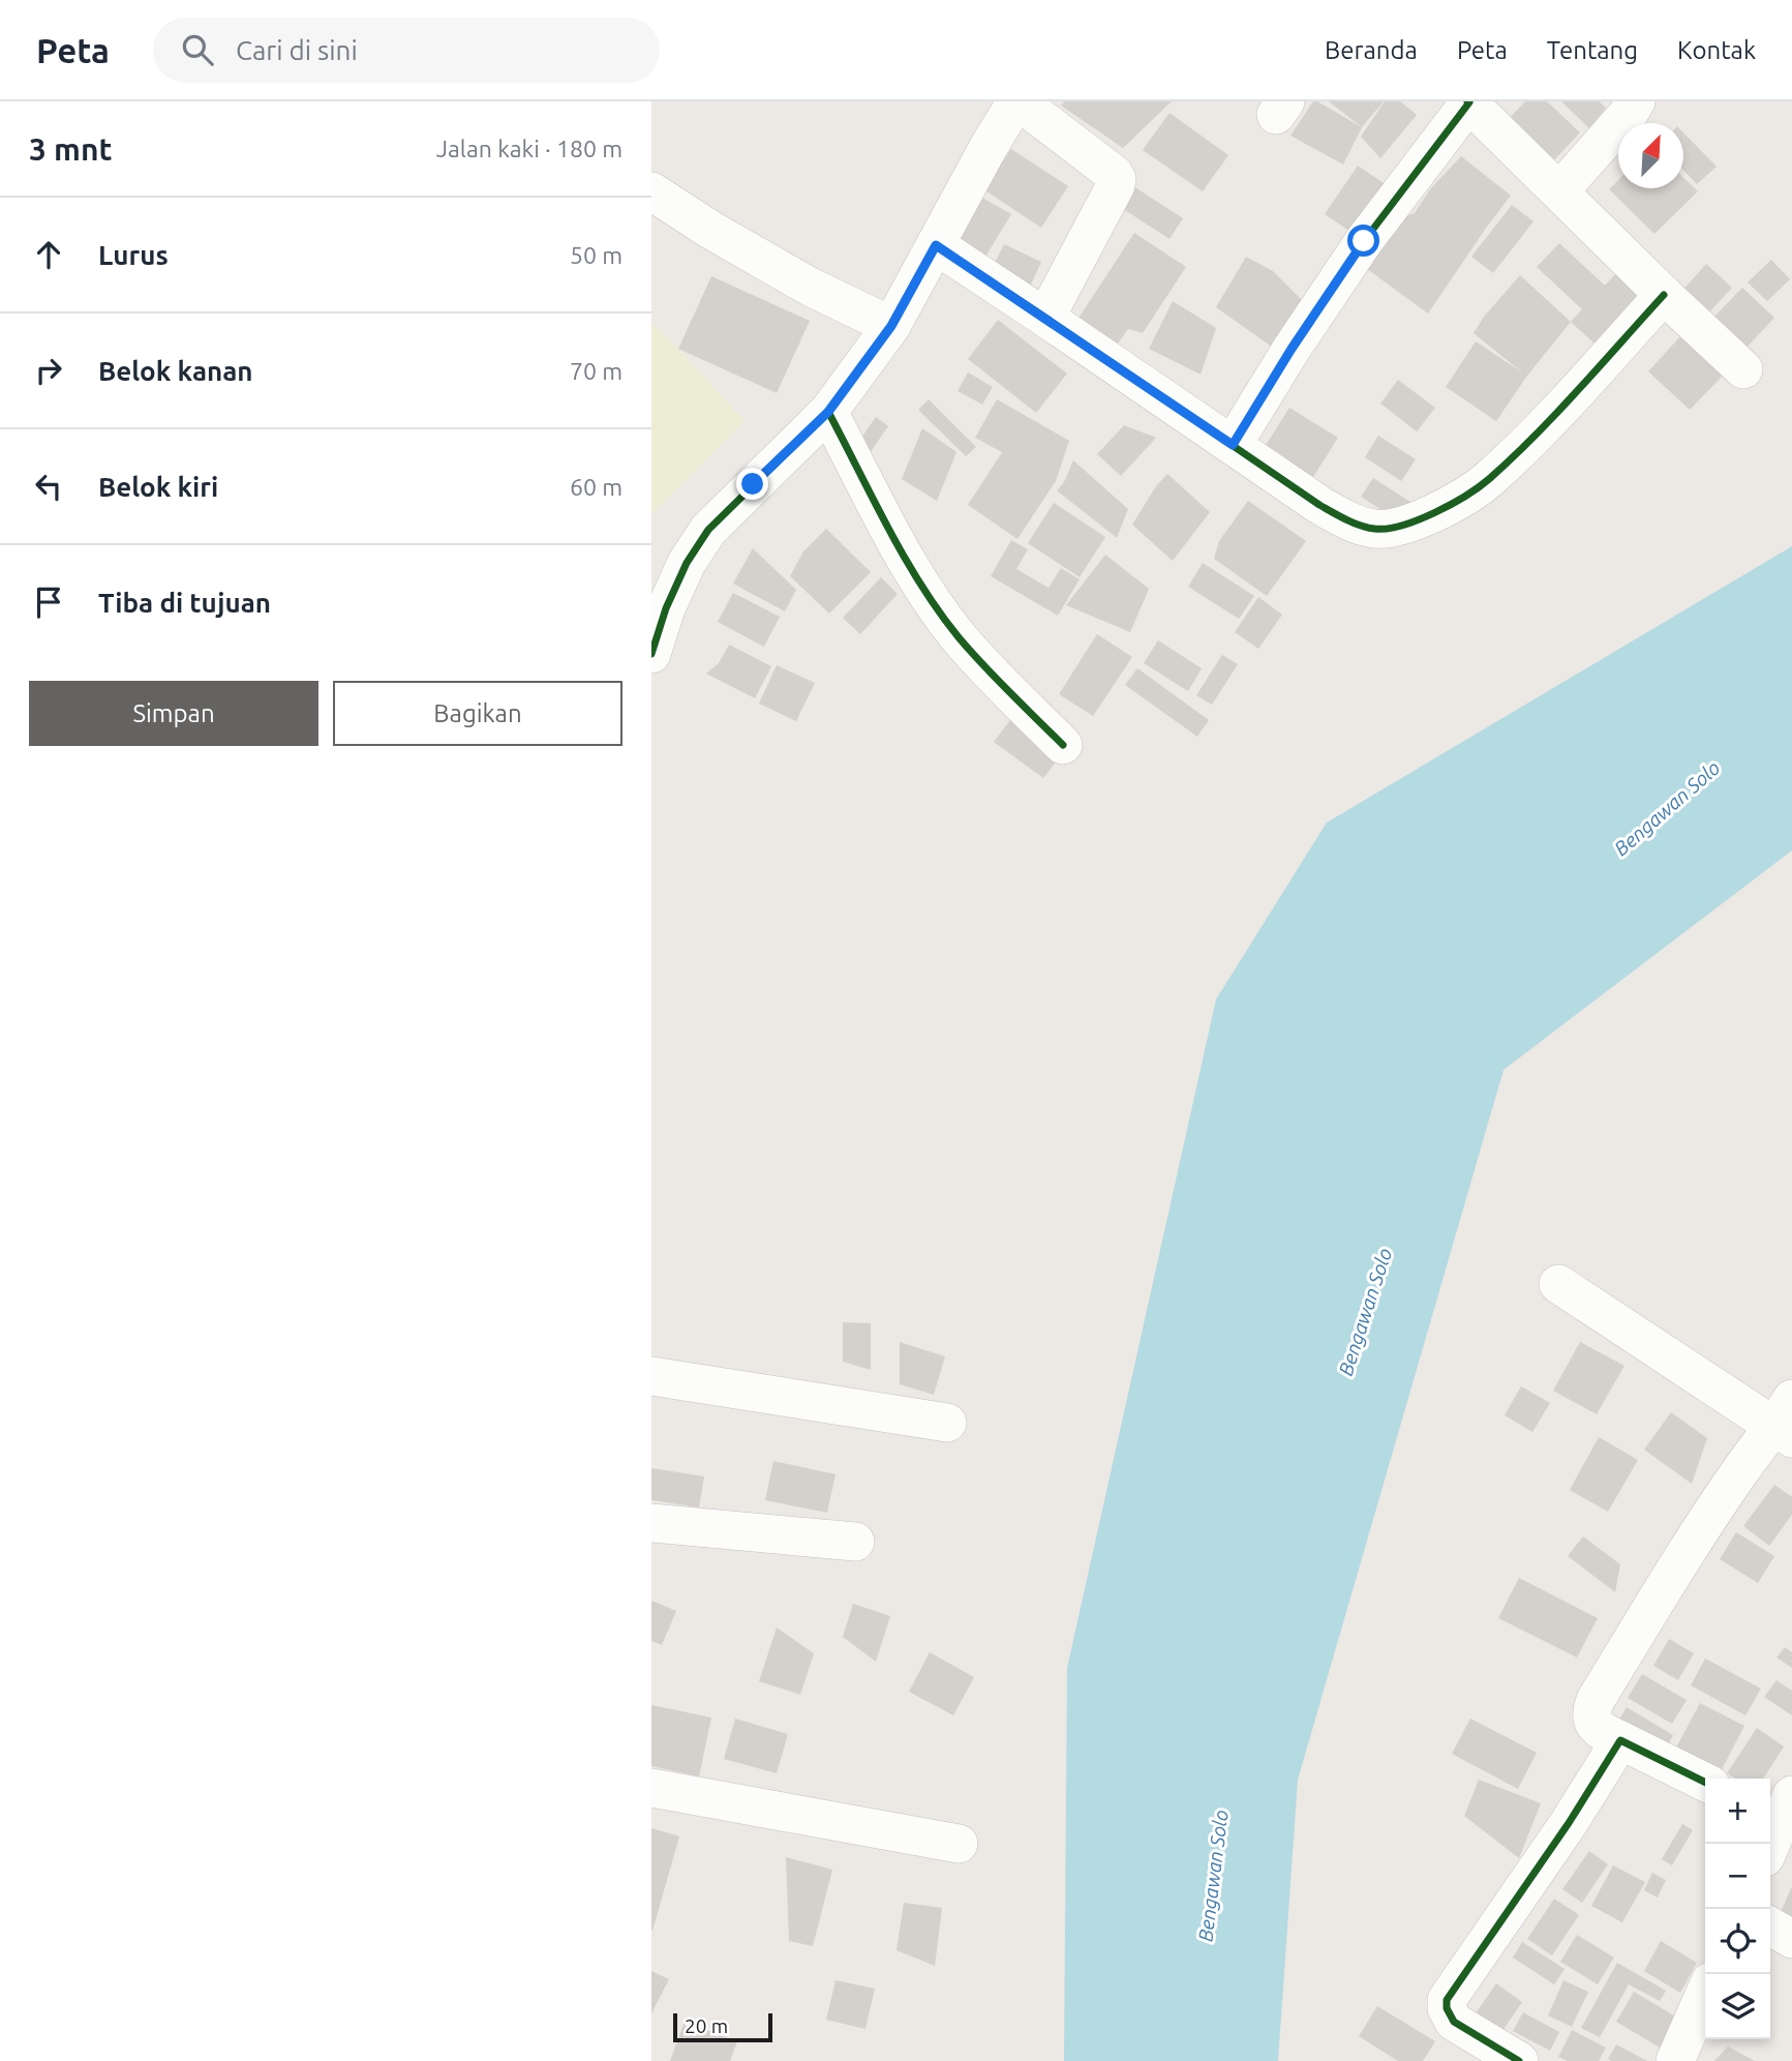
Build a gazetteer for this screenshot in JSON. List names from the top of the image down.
{
  "water": ["Bengawan Solo"],
  "scale_bar": "20 m",
  "north": "top right",
  "page": {
    "header": "Peta",
    "search": "Cari di sini",
    "nav": [
      "Beranda",
      "Peta",
      "Tentang",
      "Kontak"
    ],
    "heading": ["3 mnt", "Jalan kaki · 180 m"],
    "list": [
      ["Lurus", "50 m"],
      ["Belok kanan", "70 m"],
      ["Belok kiri", "60 m"],
      "Tiba di tujuan"
    ],
    "buttons": ["Simpan", "Bagikan"],
    "map_buttons": ["+", "−"],
    "scale": "20 m"
  }
}
